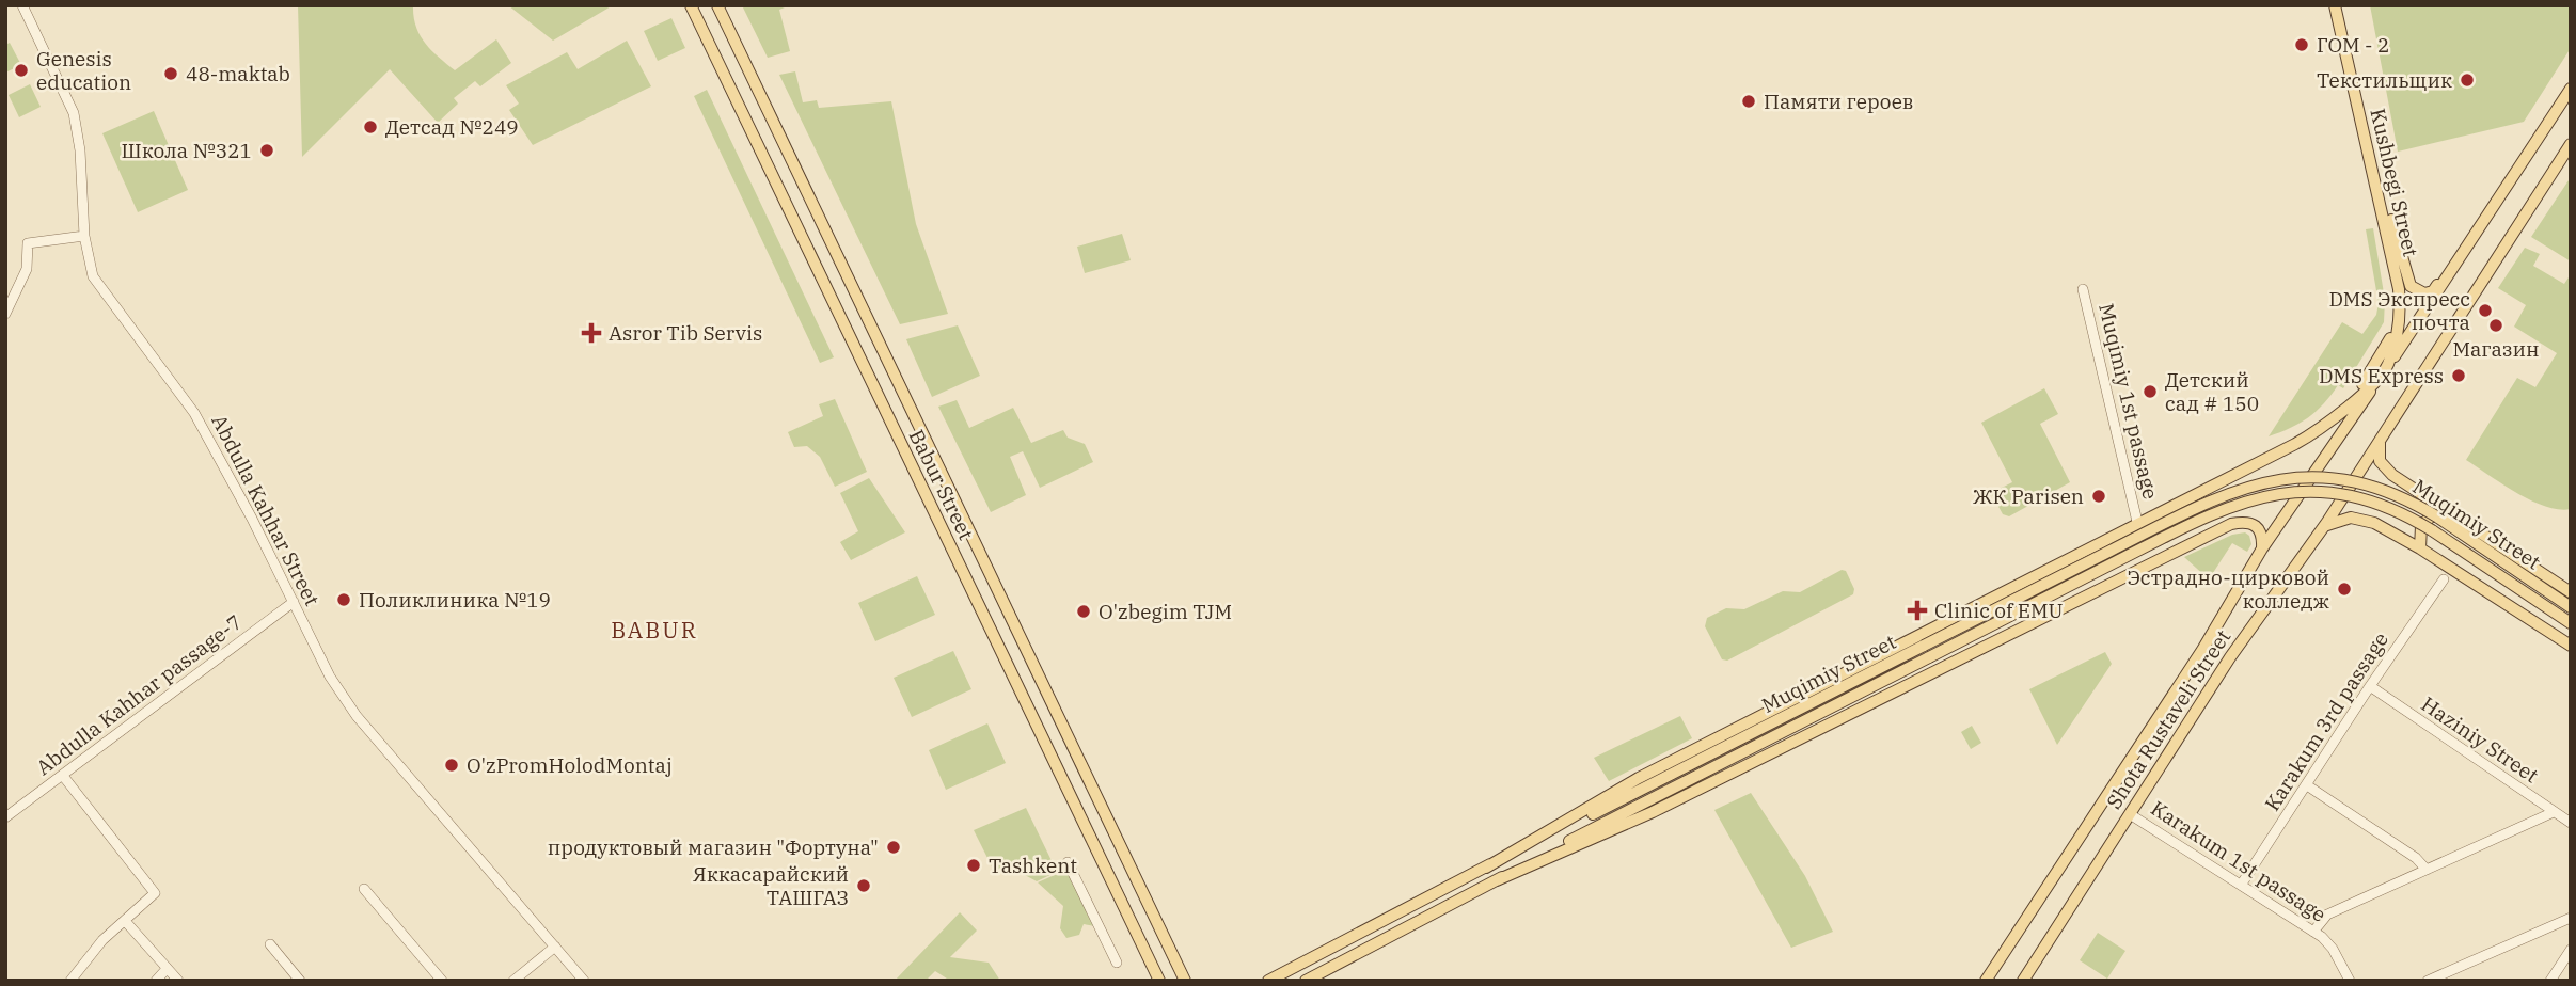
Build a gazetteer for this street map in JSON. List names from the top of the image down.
{
  "streets": {
    "main road": [
      "Kushbegi Street",
      "Babur Street",
      "Muqimiy Street",
      "Shota Rustaveli Street"
    ],
    "street": [
      "Muqimiy 1st passage",
      "Abdulla Kahhar Street",
      "Abdulla Kahhar passage-7",
      "Karakum 3rd passage",
      "Haziniy Street",
      "Karakum 1st passage"
    ]
  },
  "crossings": [
    ["Kushbegi Street", "Shota Rustaveli Street"],
    ["Abdulla Kahhar Street", "Abdulla Kahhar passage-7"],
    ["Shota Rustaveli Street", "Karakum 1st passage"],
    ["Karakum 3rd passage", "Haziniy Street"],
    ["Karakum 3rd passage", "Karakum 1st passage"]
  ],
  "districts": ["BABUR"],
  "places": {
    "other": [
      "ГОМ - 2",
      "Genesis education",
      "48-maktab",
      "Текстильщик",
      "Памяти героев",
      "Детсад №249",
      "Школа №321",
      "DMS Экспресс почта",
      "Магазин",
      "DMS Express",
      "Детский сад # 150",
      "ЖК Parisen",
      "Эстрадно-цирковой колледж",
      "Поликлиника №19",
      "O'zbegim TJM",
      "O'zPromHolodMontaj",
      "продуктовый магазин \"Фортуна\"",
      "Tashkent",
      "Яккасарайский ТАШГАЗ"
    ],
    "health": ["Asror Tib Servis", "Clinic of EMU"]
  }
}
